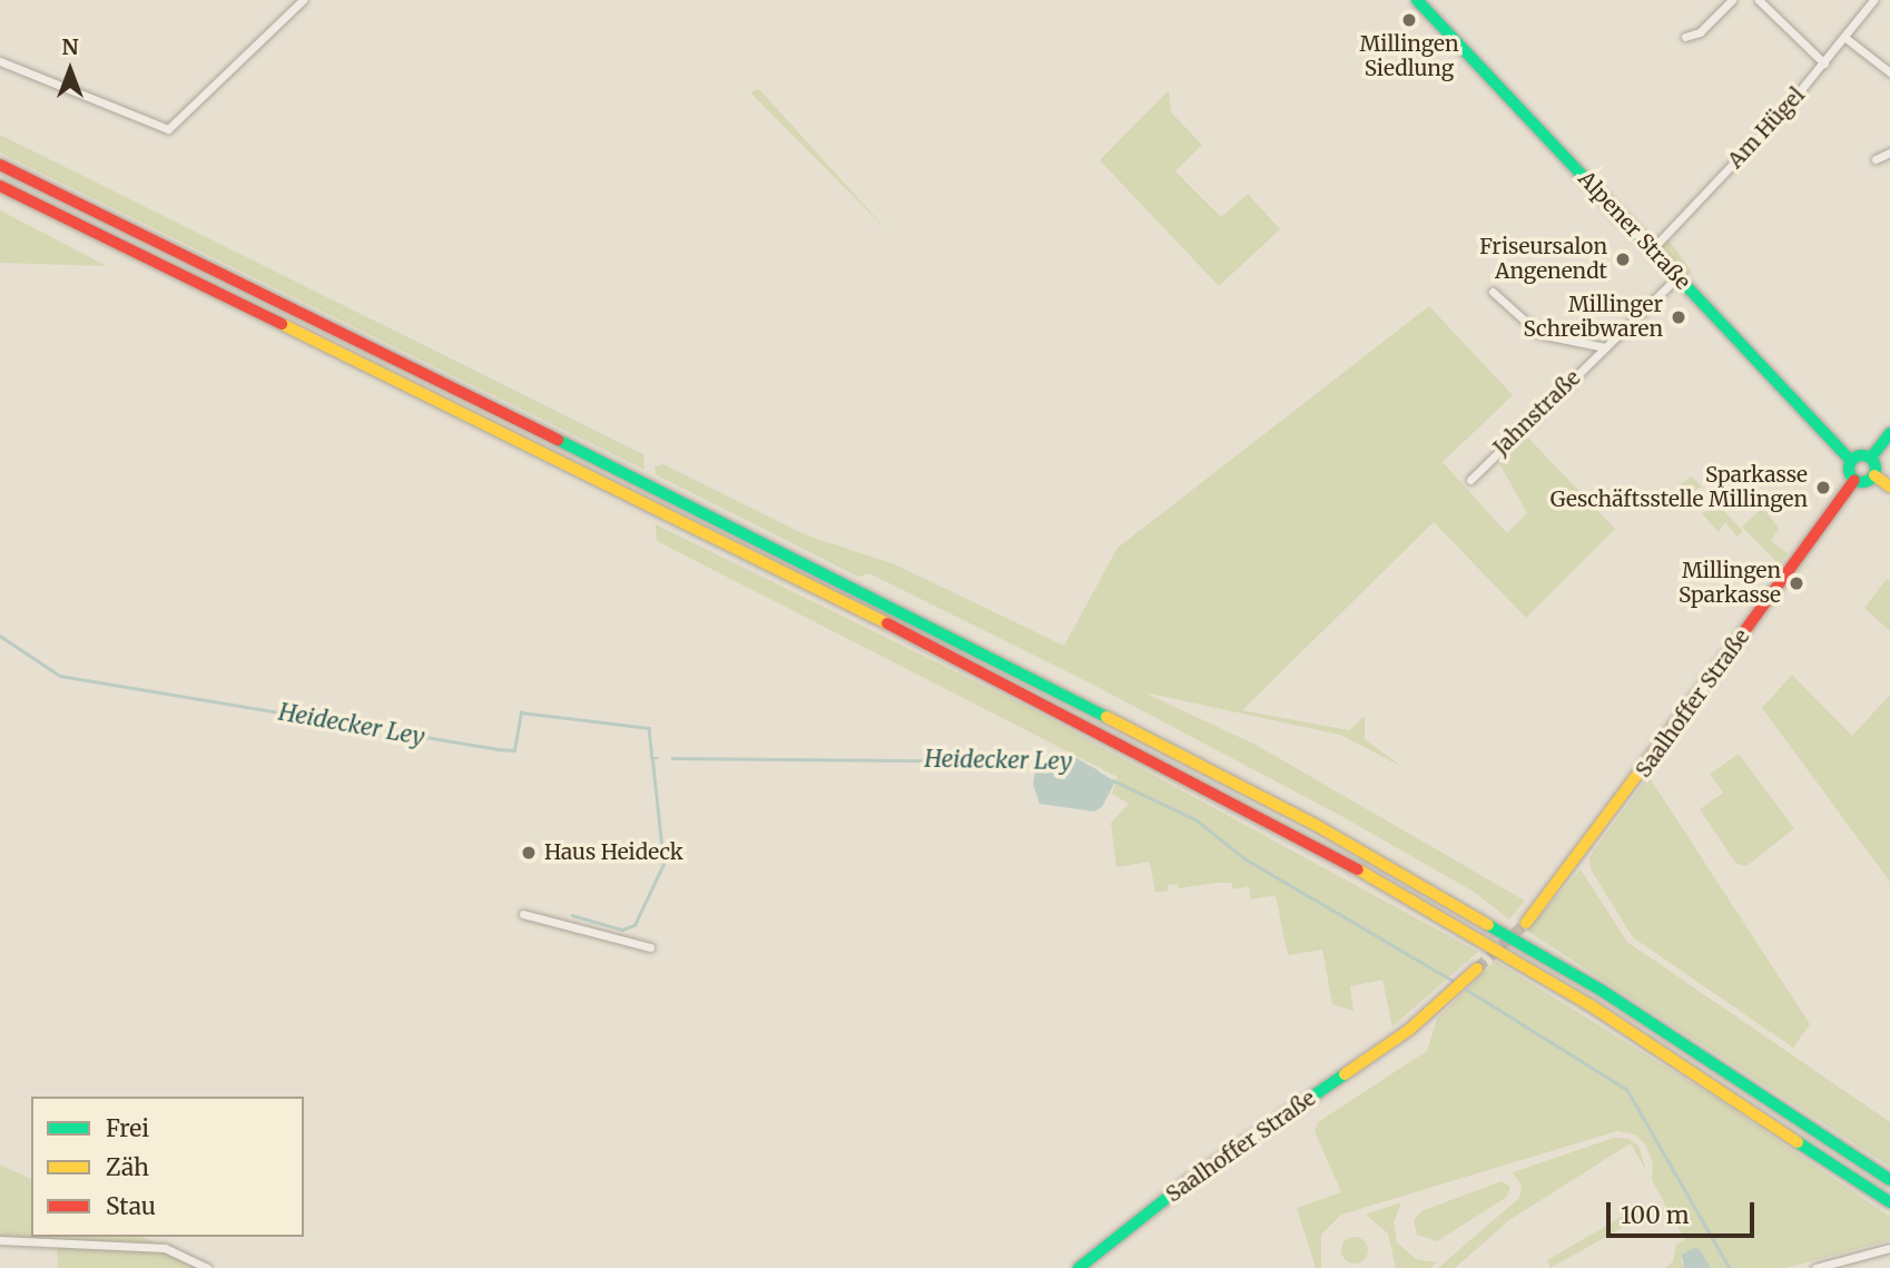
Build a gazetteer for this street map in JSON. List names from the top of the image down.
{
  "streets": {
    "main road": ["Alpener Straße", "Saalhoffer Straße"],
    "street": ["Am Hügel", "Jahnstraße"]
  },
  "crossings": [
    ["Am Hügel", "Alpener Straße"],
    ["Alpener Straße", "Jahnstraße"],
    ["Alpener Straße", "Saalhoffer Straße"]
  ],
  "water": ["Heidecker Ley"],
  "places": [
    "Millingen Siedlung",
    "Friseursalon Angenendt",
    "Millinger Schreibwaren",
    "Sparkasse Geschäftsstelle Millingen",
    "Millingen Sparkasse",
    "Haus Heideck"
  ],
  "legend": ["Frei", "Zäh", "Stau"],
  "scale_bar": "100 m",
  "north": "top"
}
